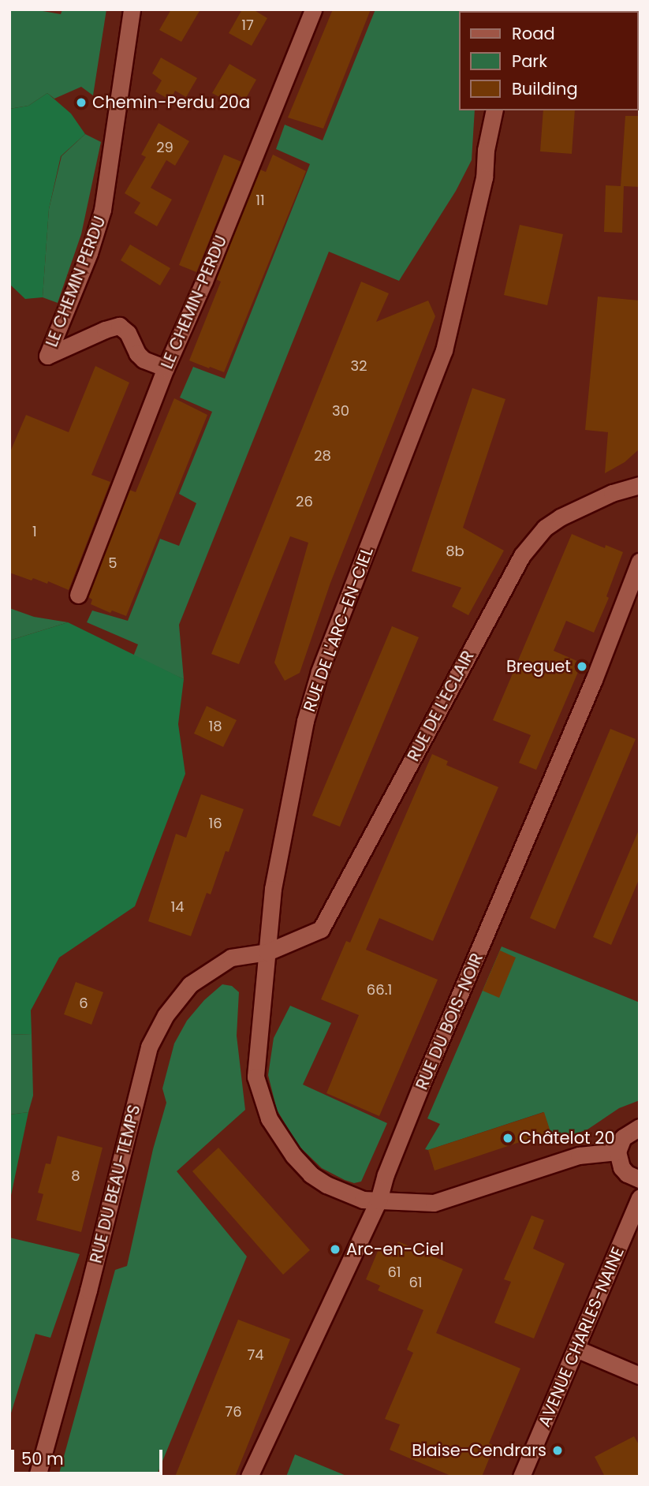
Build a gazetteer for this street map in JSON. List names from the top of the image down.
{
  "streets": {
    "street": [
      "LE CHEMIN PERDU",
      "LE CHEMIN-PERDU",
      "RUE DE L'ARC-EN-CIEL",
      "RUE DE L'ECLAIR",
      "RUE DU BOIS-NOIR",
      "RUE DU BEAU-TEMPS",
      "AVENUE CHARLES-NAINE"
    ]
  },
  "crossings": [
    ["LE CHEMIN PERDU", "LE CHEMIN-PERDU"],
    ["RUE DE L'ARC-EN-CIEL", "RUE DE L'ECLAIR"],
    ["RUE DE L'ARC-EN-CIEL", "RUE DU BOIS-NOIR"],
    ["RUE DE L'ARC-EN-CIEL", "RUE DU BEAU-TEMPS"],
    ["RUE DE L'ECLAIR", "RUE DU BEAU-TEMPS"]
  ],
  "places": [
    "Chemin-Perdu 20a",
    "Breguet",
    "Châtelot 20",
    "Arc-en-Ciel",
    "Blaise-Cendrars"
  ],
  "house_numbers": [
    "17",
    "29",
    "11",
    "32",
    "30",
    "28",
    "26",
    "1",
    "8b",
    "5",
    "18",
    "16",
    "14",
    "66.1",
    "6",
    "8",
    "61",
    "61",
    "74",
    "76"
  ],
  "legend": ["Road", "Park", "Building"],
  "scale_bar": "50 m"
}
